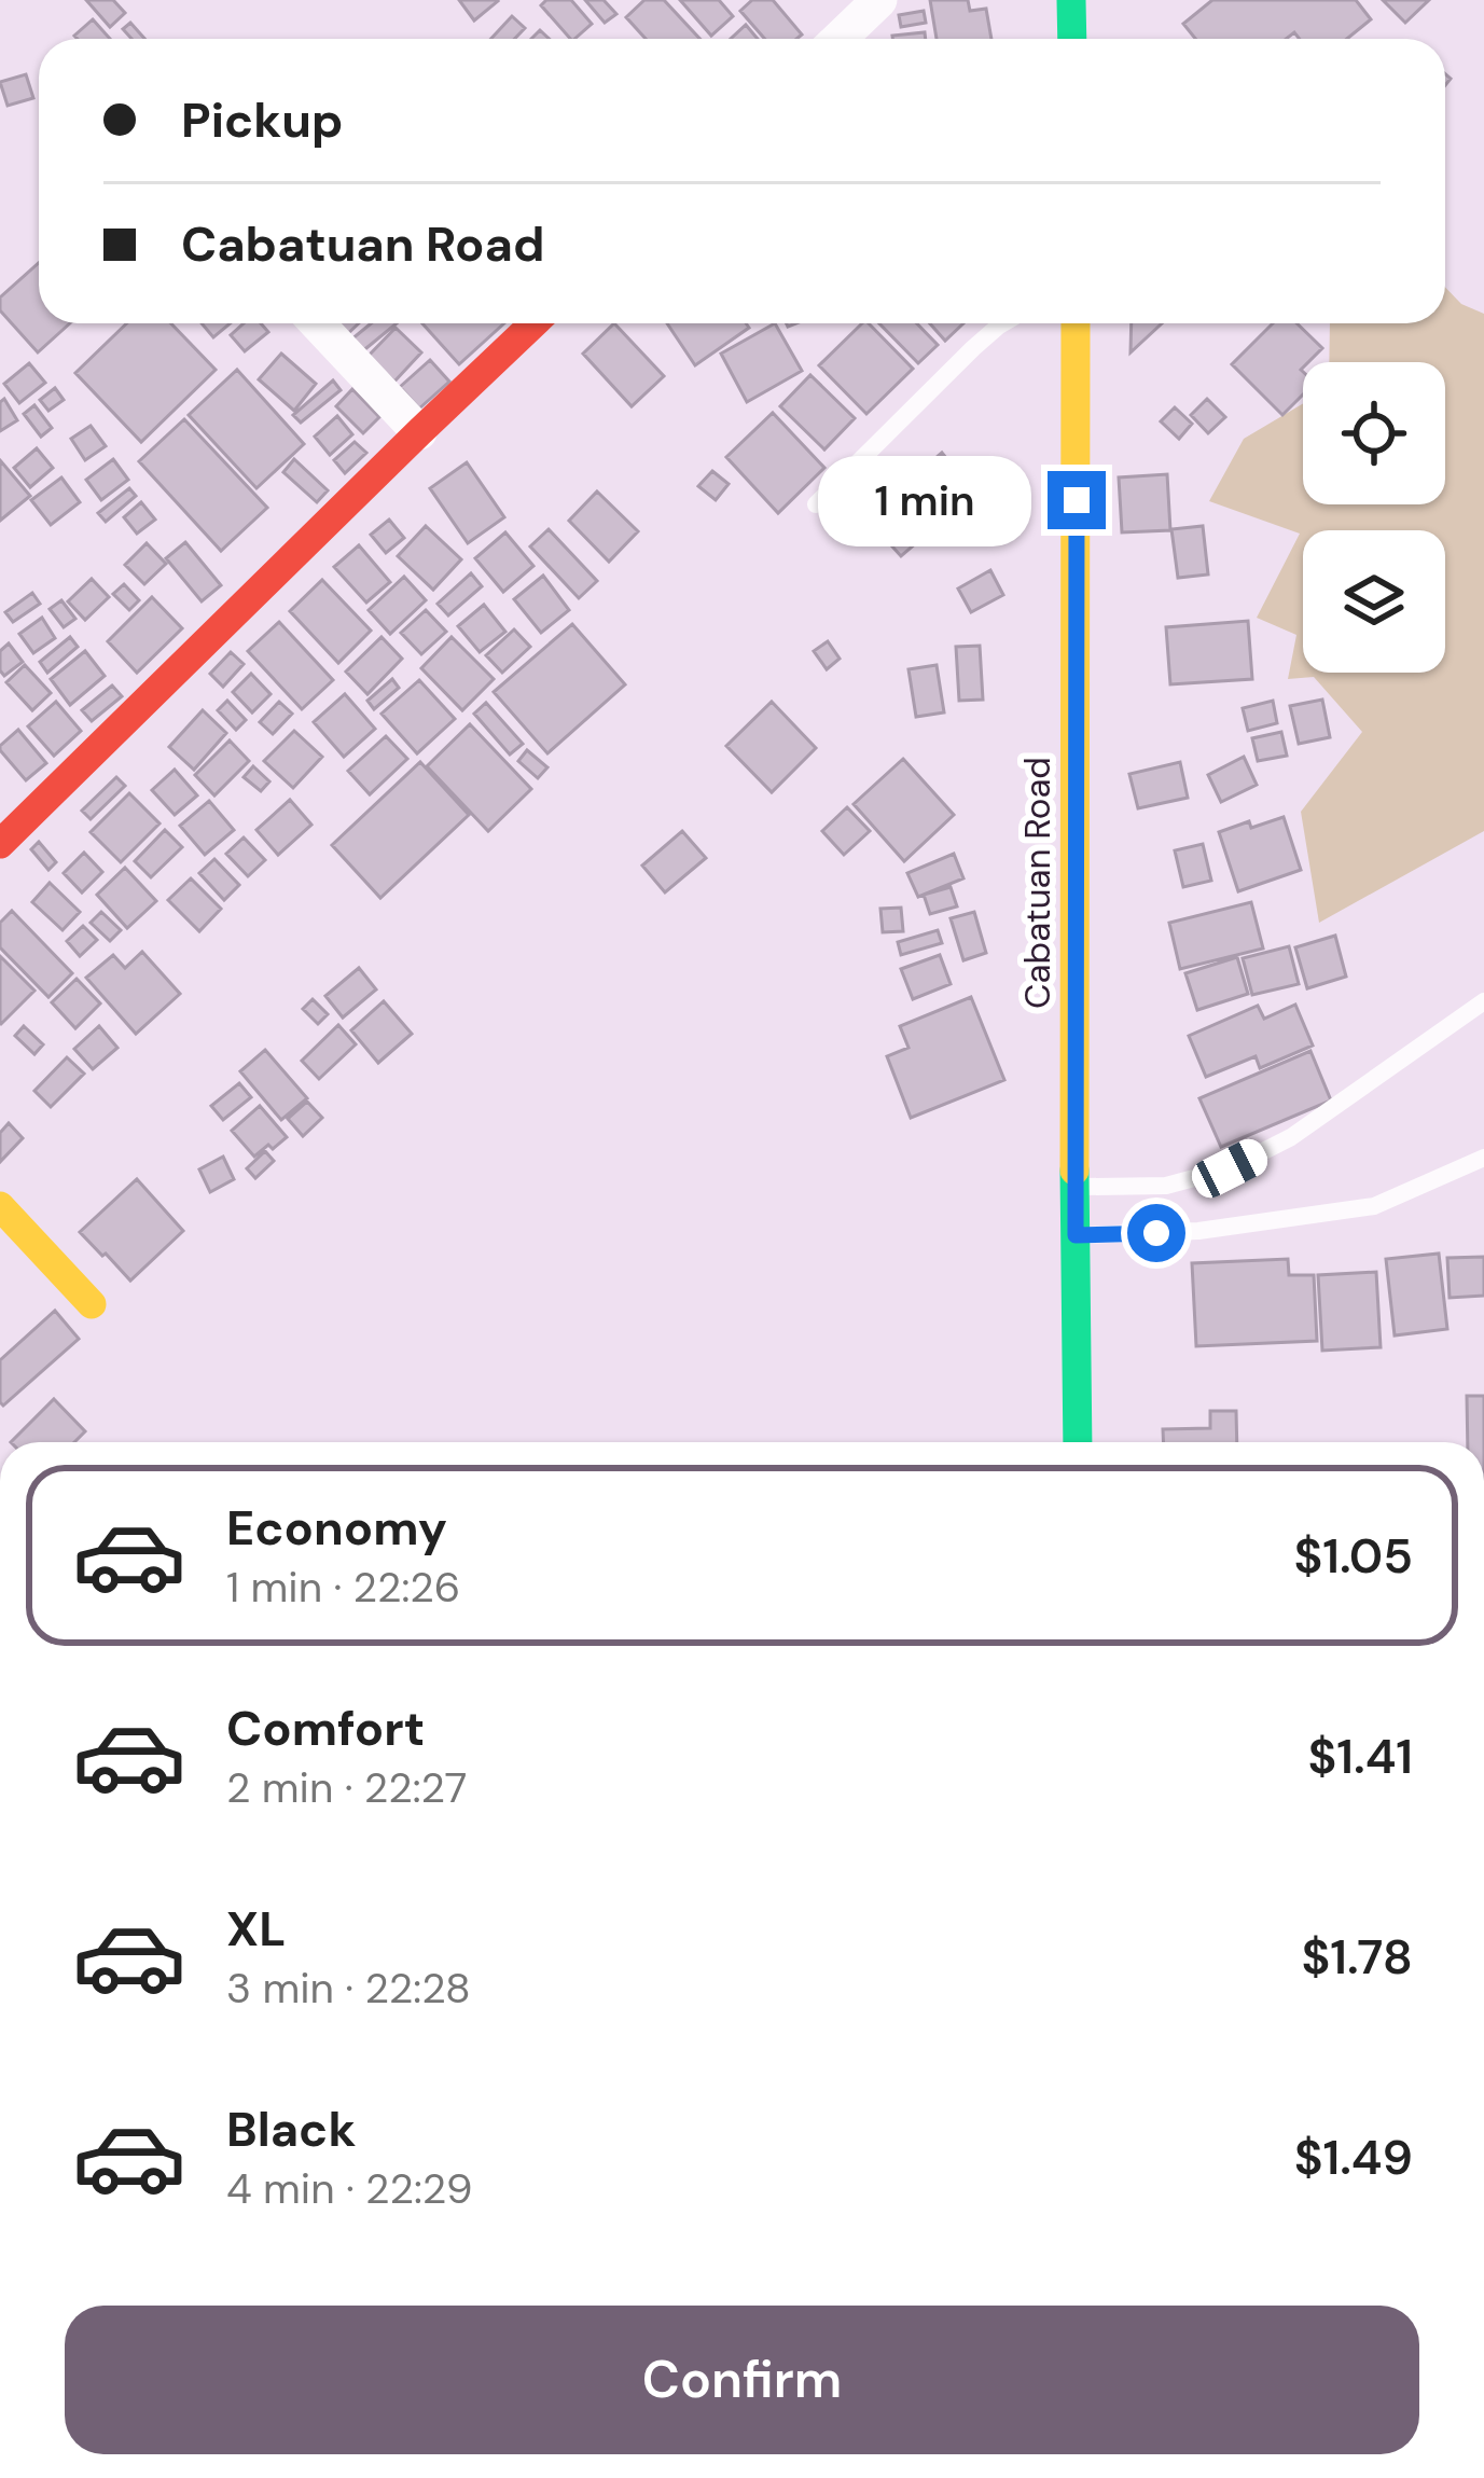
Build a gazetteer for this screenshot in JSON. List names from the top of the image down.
{
  "streets": {
    "main road": ["Cabatuan Road"]
  },
  "page": {
    "banner": ["Pickup", "Cabatuan Road"],
    "bubble": "1 min",
    "list": [
      {
        "name": "Economy",
        "note": "1 min · 22:26",
        "value": "$1.05"
      },
      {
        "name": "Comfort",
        "note": "2 min · 22:27",
        "value": "$1.41"
      },
      {
        "name": "XL",
        "note": "3 min · 22:28",
        "value": "$1.78"
      },
      {
        "name": "Black",
        "note": "4 min · 22:29",
        "value": "$1.49"
      }
    ],
    "buttons": "Confirm"
  }
}
